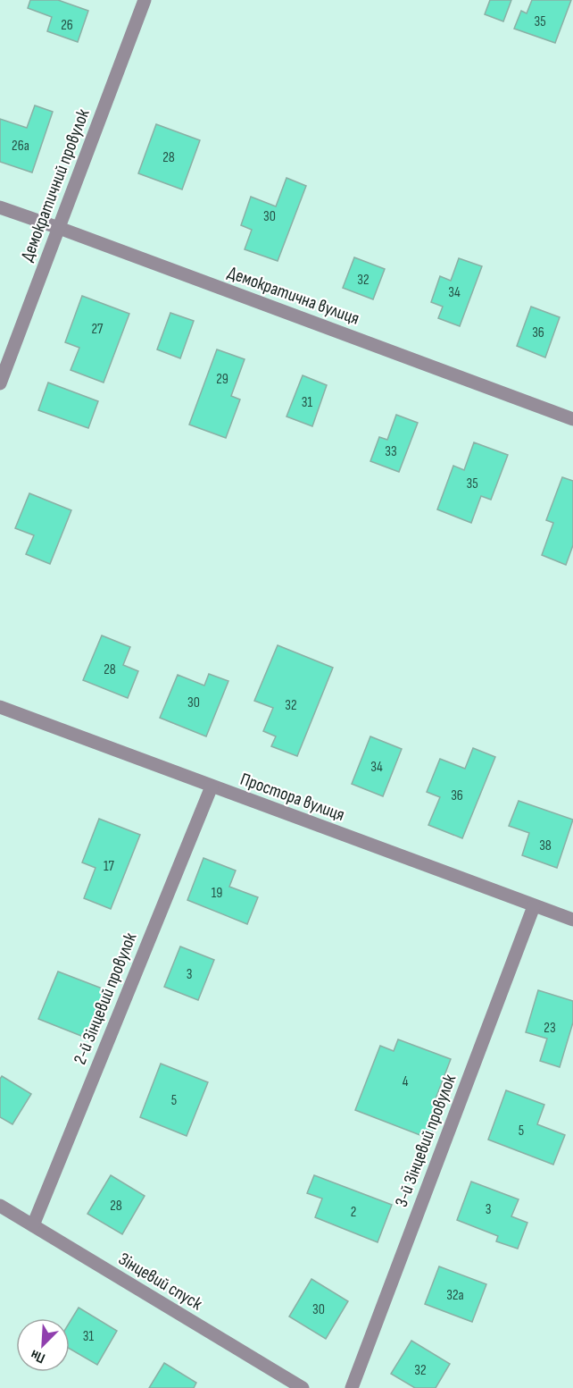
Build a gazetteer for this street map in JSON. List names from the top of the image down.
{
  "streets": {
    "street": [
      "Демократичний провулок",
      "Демократична вулиця",
      "Простора вулиця",
      "2-й Зінцевий провулок",
      "3-й Зінцевий провулок",
      "Зінцевий спуск"
    ]
  },
  "crossings": [
    ["Демократичний провулок", "Демократична вулиця"],
    ["Простора вулиця", "2-й Зінцевий провулок"],
    ["Простора вулиця", "3-й Зінцевий провулок"],
    ["2-й Зінцевий провулок", "Зінцевий спуск"]
  ],
  "house_numbers": [
    "35",
    "26",
    "26а",
    "28",
    "30",
    "32",
    "34",
    "27",
    "36",
    "29",
    "31",
    "33",
    "35",
    "28",
    "30",
    "32",
    "34",
    "36",
    "38",
    "17",
    "19",
    "3",
    "23",
    "4",
    "5",
    "5",
    "28",
    "3",
    "2",
    "32а",
    "30",
    "31",
    "32"
  ],
  "north": "bottom left"
}
